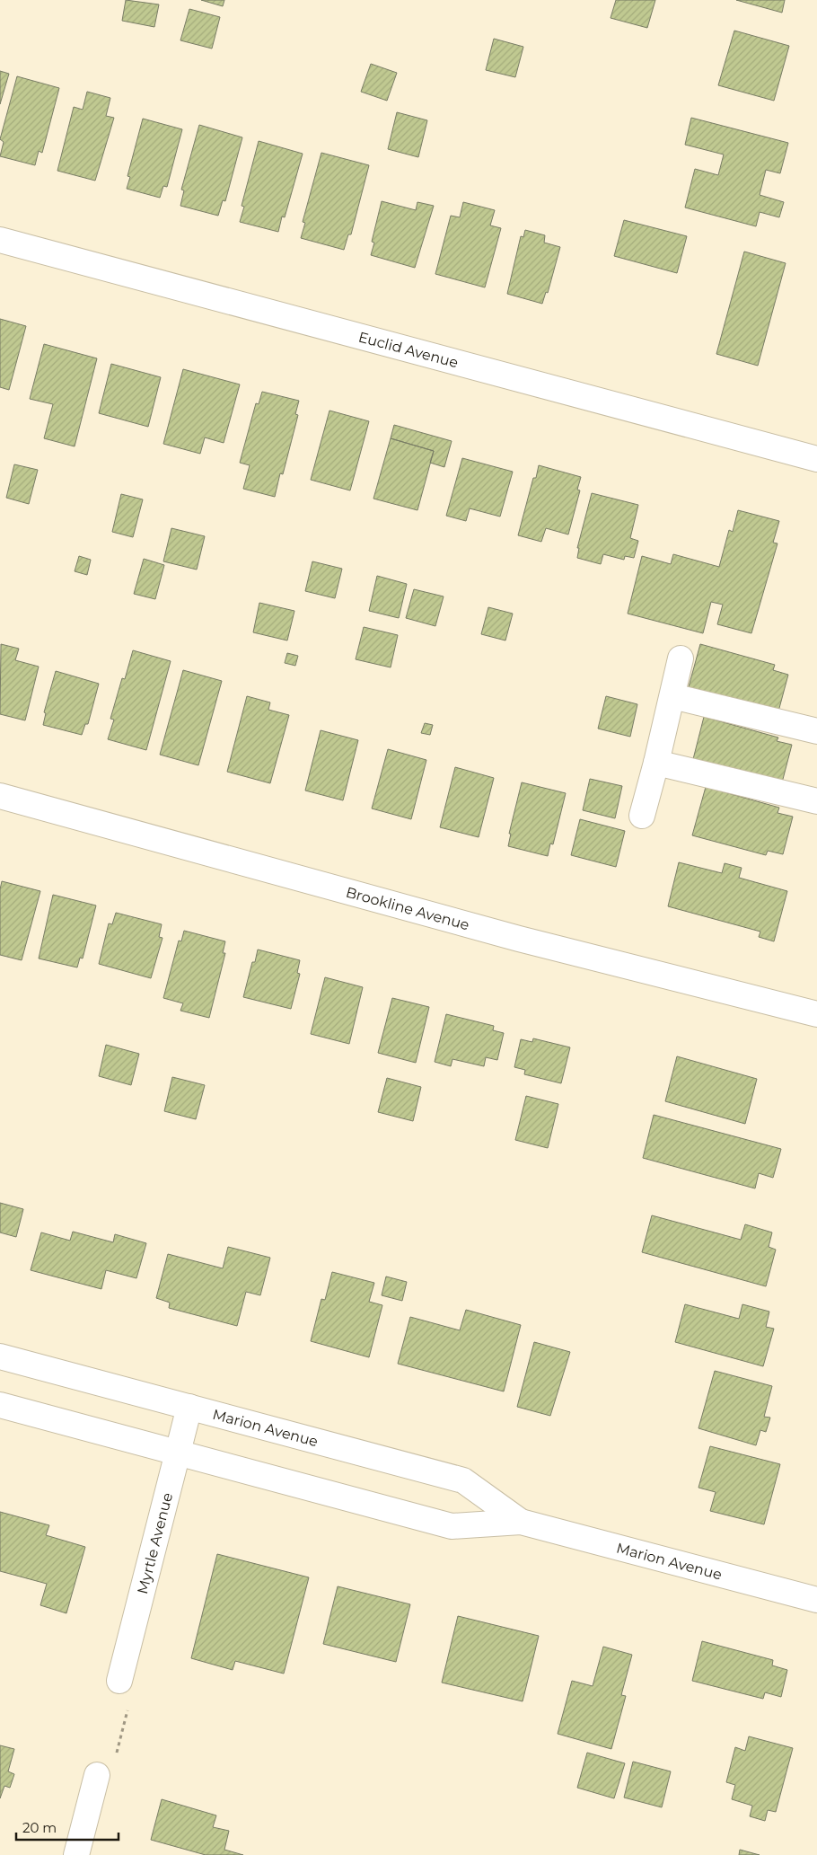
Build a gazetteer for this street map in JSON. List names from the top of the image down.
{
  "streets": {
    "street": [
      "Euclid Avenue",
      "Brookline Avenue",
      "Marion Avenue",
      "Myrtle Avenue"
    ]
  },
  "crossings": [
    ["Marion Avenue", "Myrtle Avenue"]
  ],
  "scale_bar": "20 m"
}
